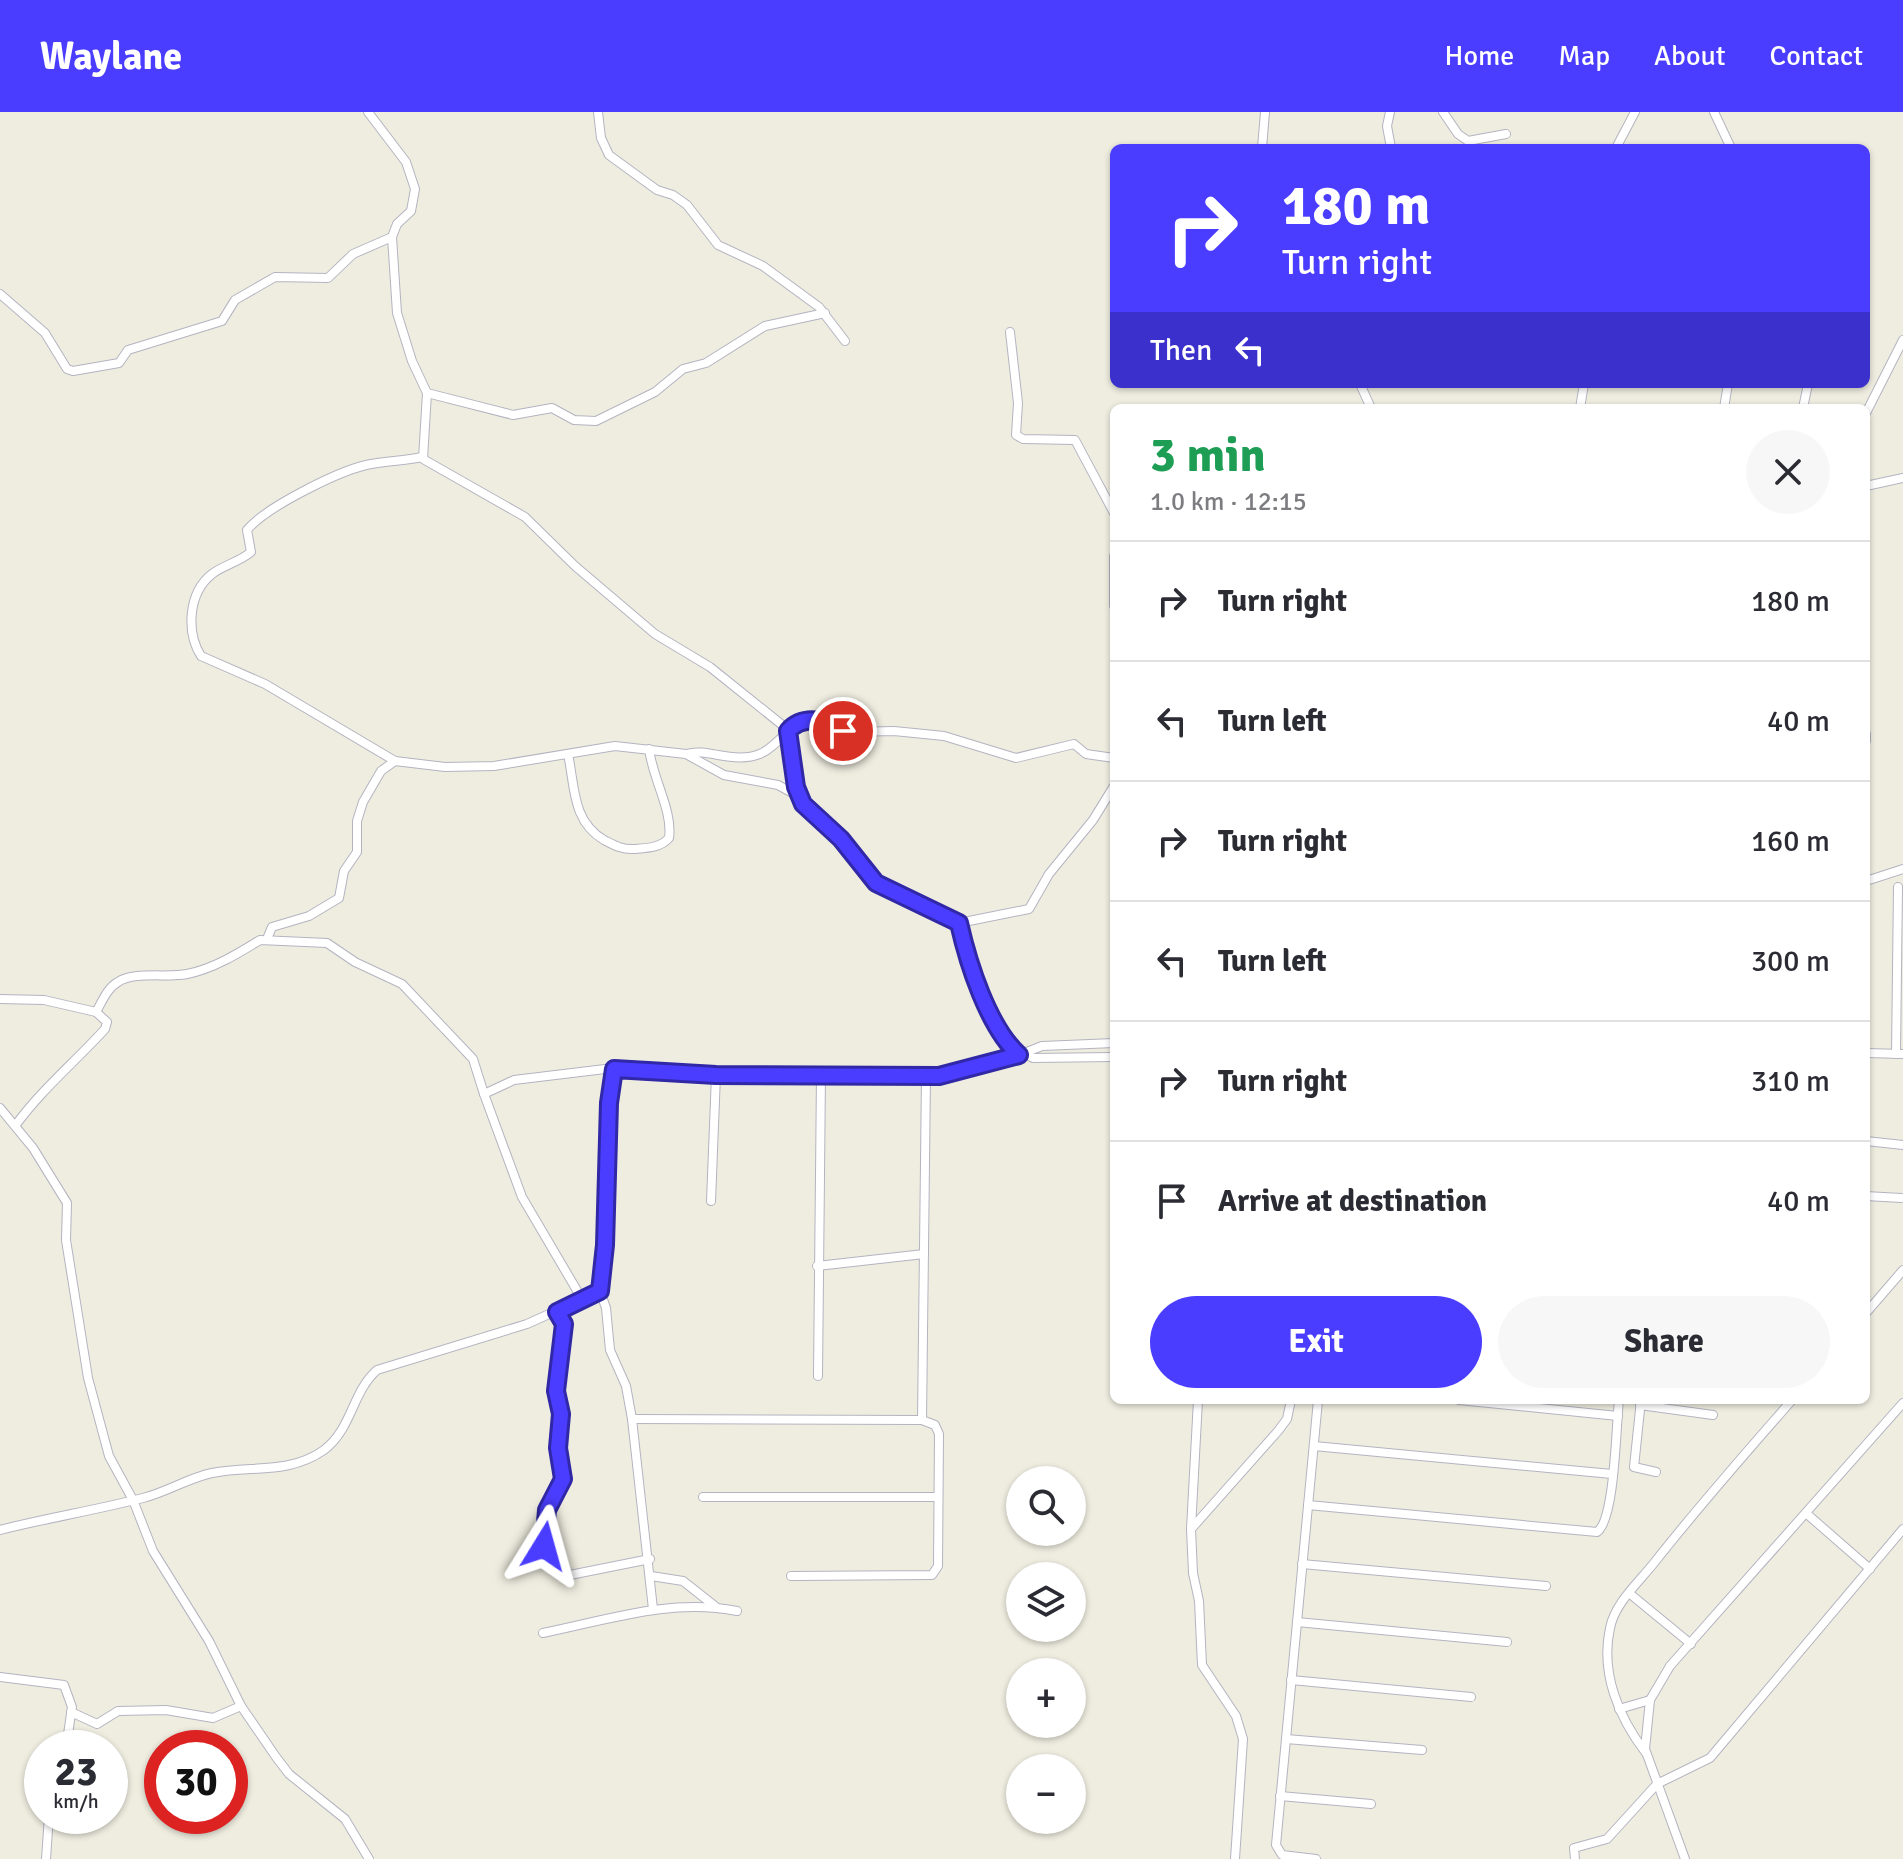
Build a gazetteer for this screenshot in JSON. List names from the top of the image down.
{
  "page": {
    "header": "Waylane",
    "nav": [
      "Home",
      "Map",
      "About",
      "Contact"
    ],
    "turn": ["180 m", "Turn right"],
    "then": "Then",
    "heading": ["3 min", "1.0 km · 12:15"],
    "list": [
      {
        "name": "Turn right",
        "value": "180 m"
      },
      {
        "name": "Turn left",
        "value": "40 m"
      },
      {
        "name": "Turn right",
        "value": "160 m"
      },
      {
        "name": "Turn left",
        "value": "300 m"
      },
      {
        "name": "Turn right",
        "value": "310 m"
      },
      {
        "name": "Arrive at destination",
        "value": "40 m"
      }
    ],
    "buttons": ["Exit", "Share"],
    "map_buttons": ["+", "−"],
    "speed": "23 km/h",
    "limit": "30"
  }
}
